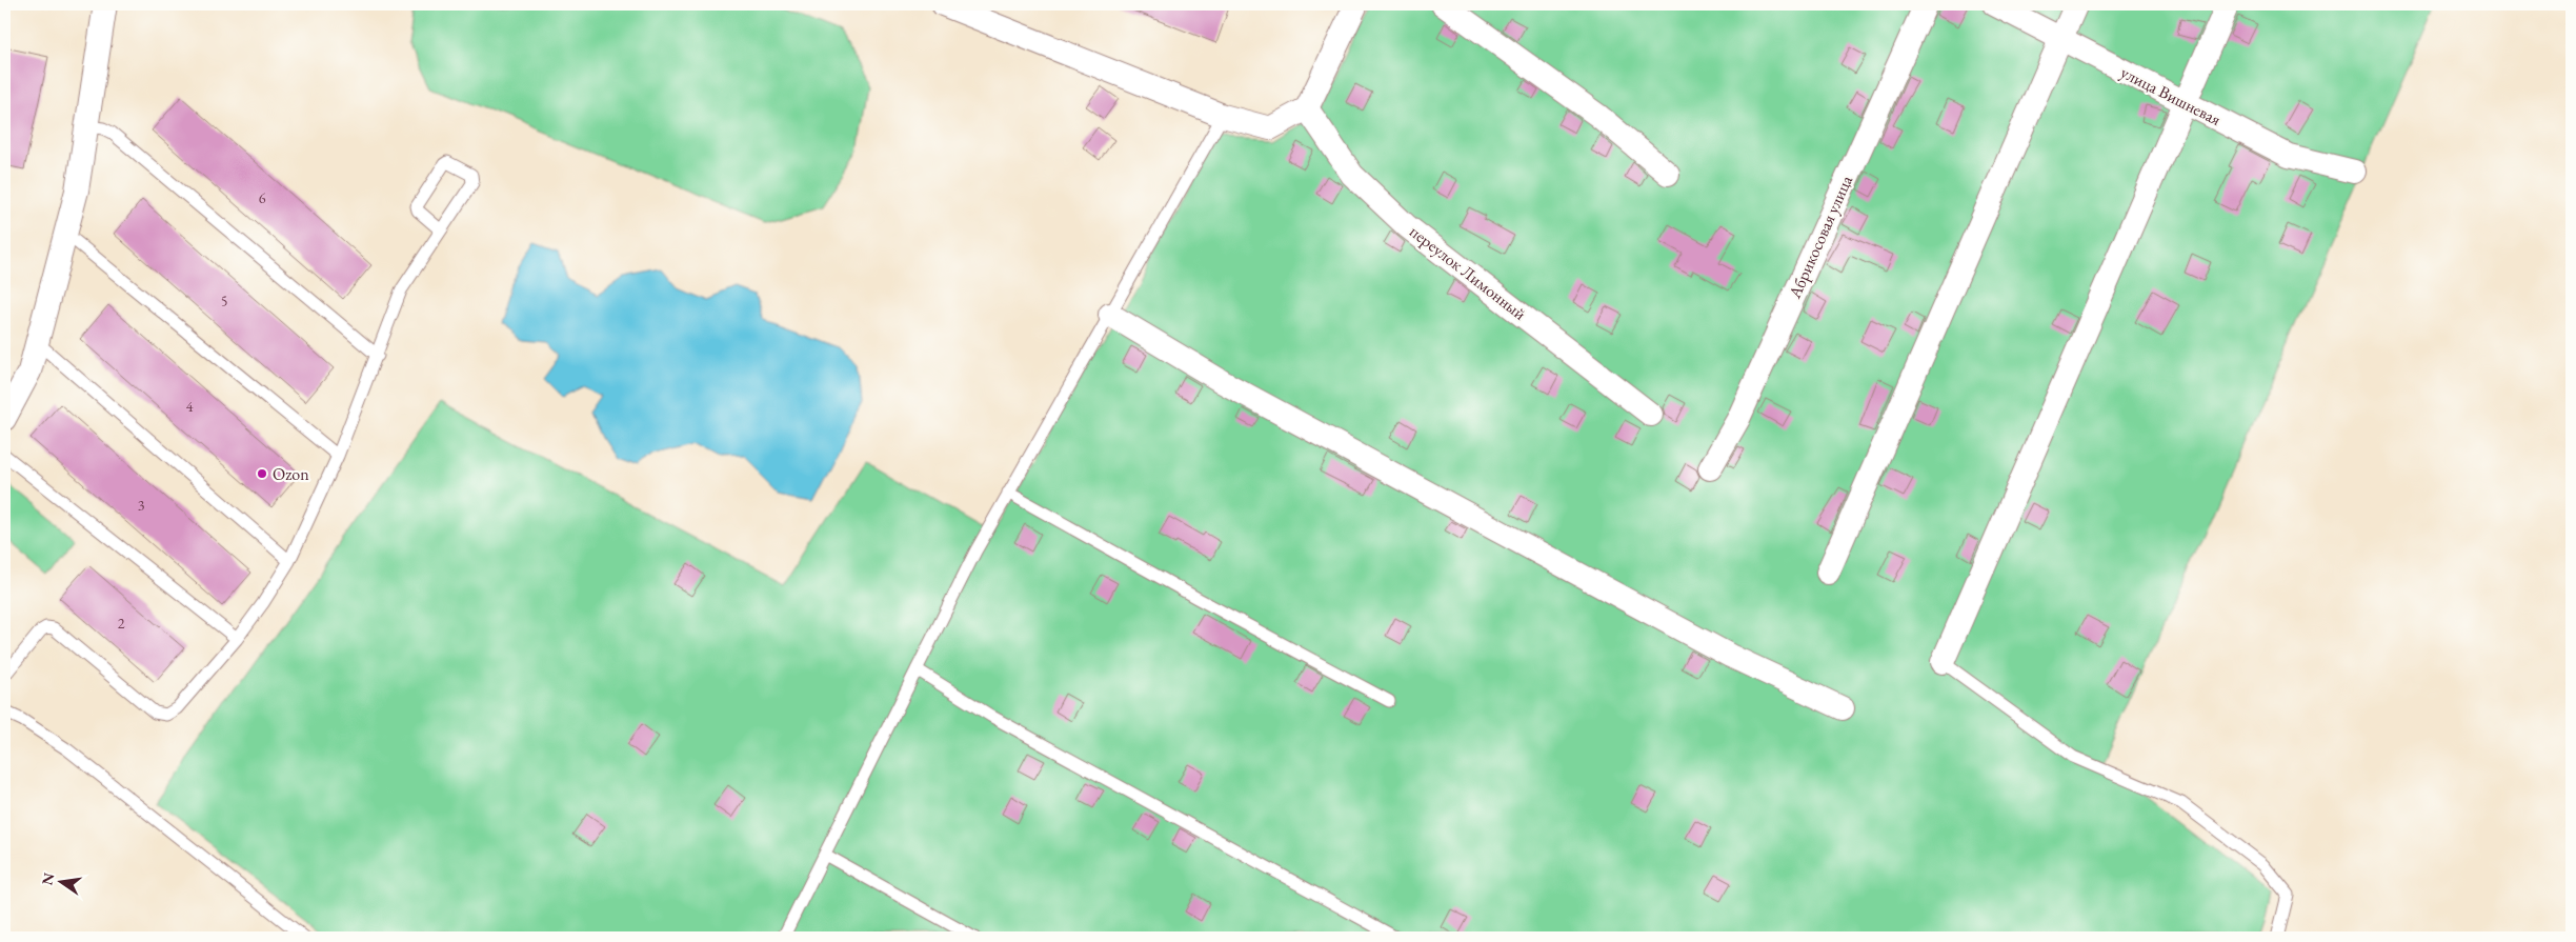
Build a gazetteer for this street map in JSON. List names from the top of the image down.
{
  "streets": {
    "street": ["улица Вишневая", "Абрикосовая улица", "переулок Лимонный"]
  },
  "places": ["Ozon"],
  "house_numbers": [
    "6",
    "5",
    "4",
    "3",
    "2"
  ],
  "north": "left"
}
